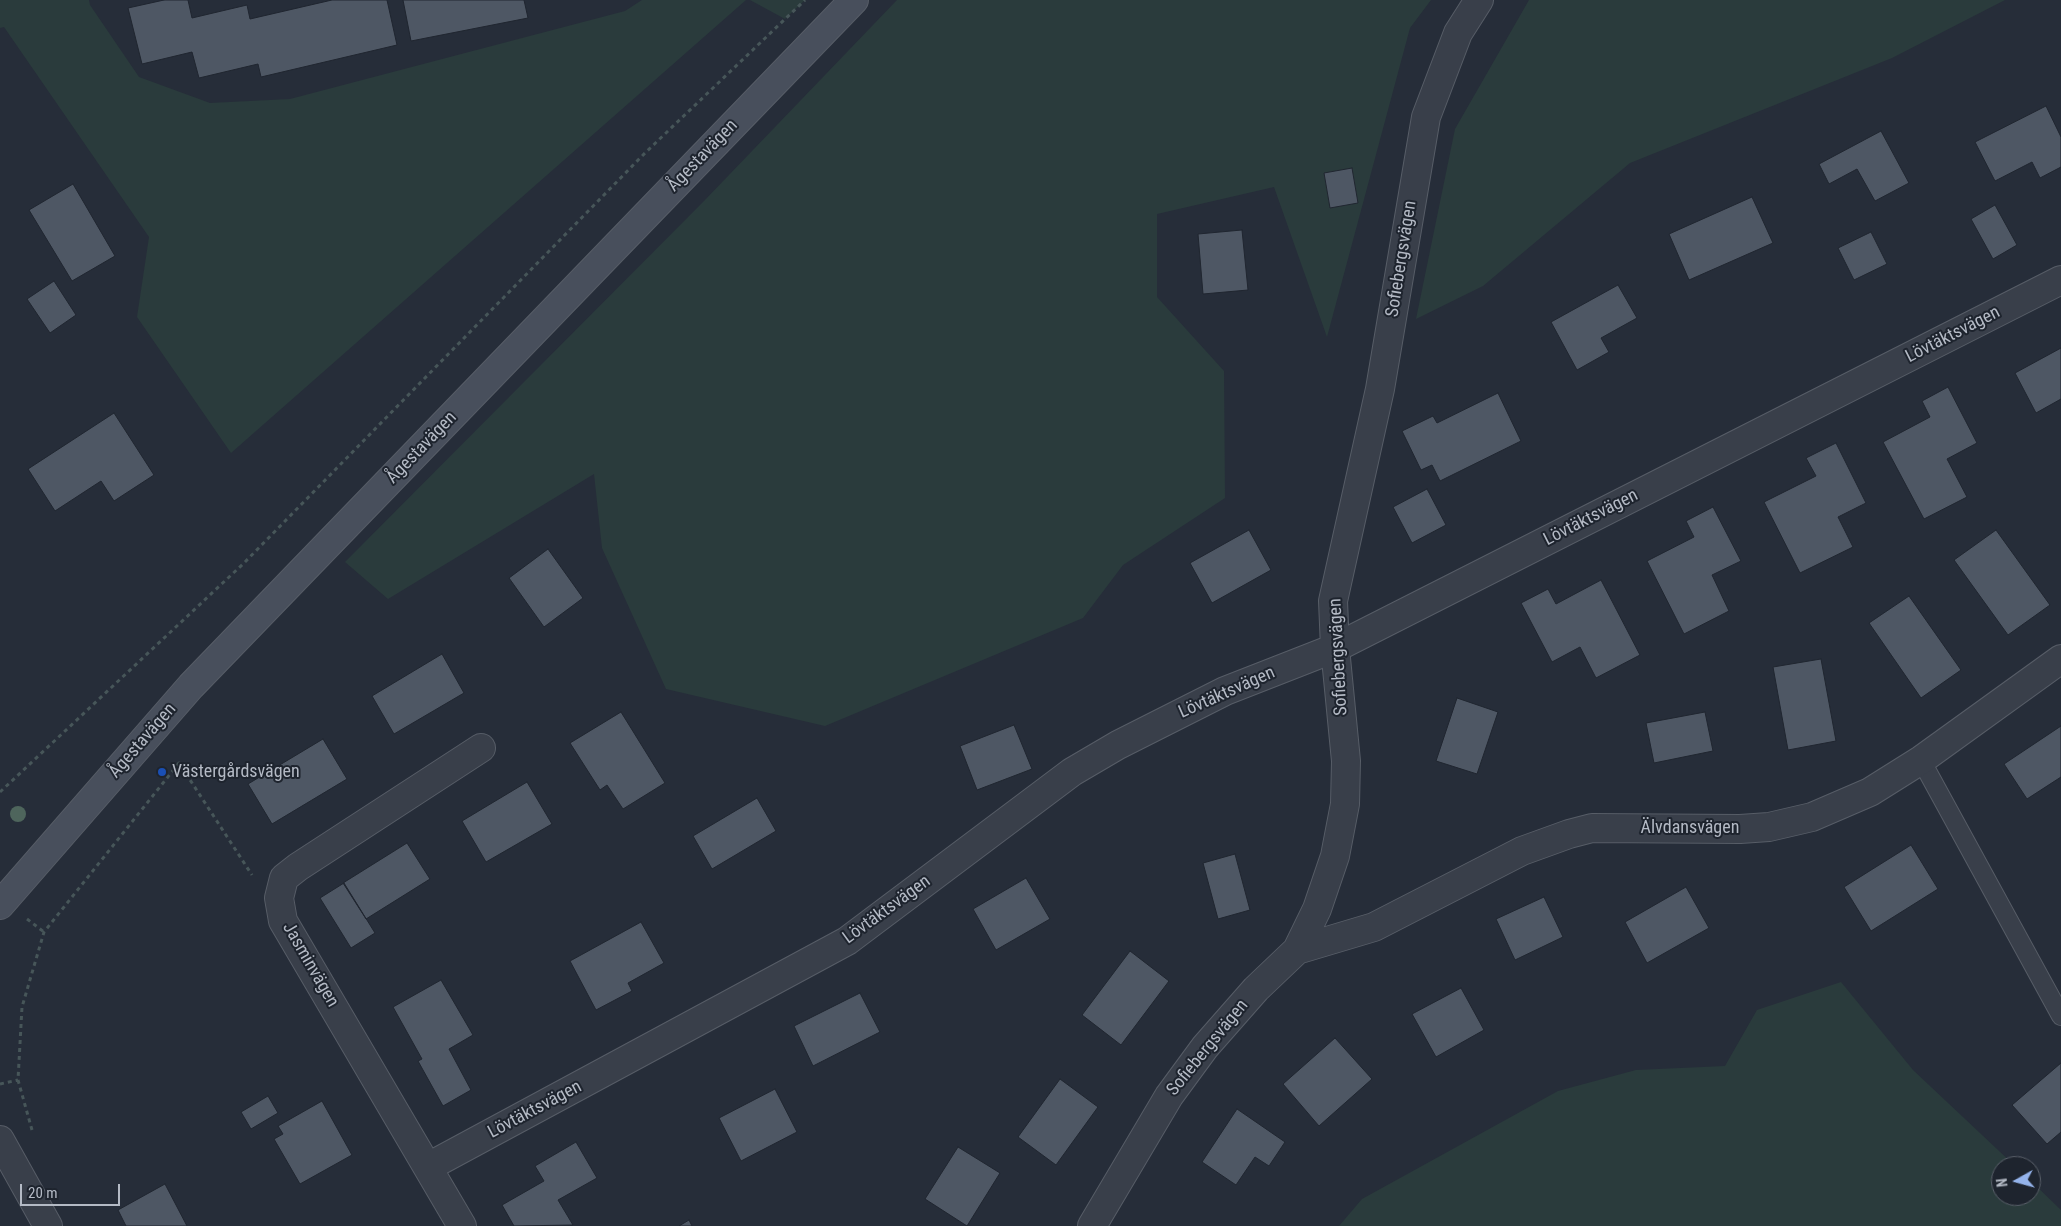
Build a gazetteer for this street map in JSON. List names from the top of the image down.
{
  "streets": {
    "main road": ["Ågestavägen"],
    "street": [
      "Sofiebergsvägen",
      "Lövtäktsvägen",
      "Älvdansvägen",
      "Jasminvägen"
    ]
  },
  "crossings": [
    ["Sofiebergsvägen", "Lövtäktsvägen"],
    ["Sofiebergsvägen", "Älvdansvägen"],
    ["Lövtäktsvägen", "Jasminvägen"]
  ],
  "places": ["Västergårdsvägen"],
  "scale_bar": "20 m",
  "north": "left"
}
